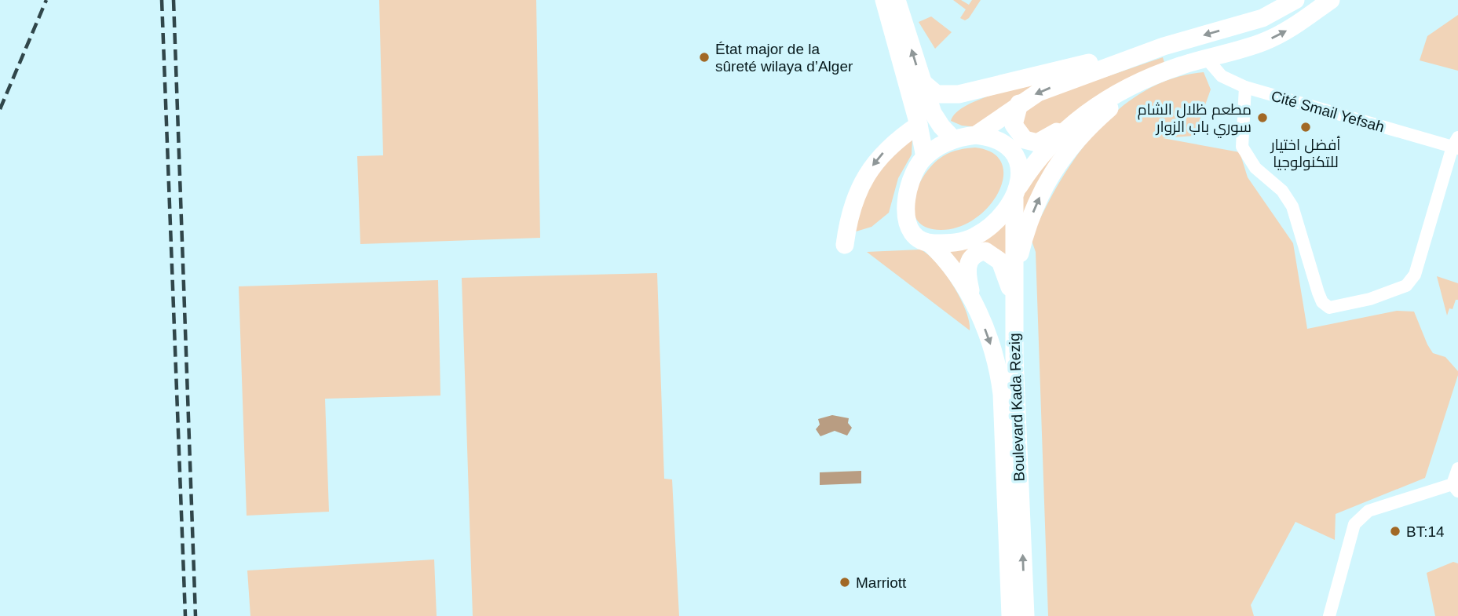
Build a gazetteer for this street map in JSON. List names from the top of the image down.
{
  "streets": {
    "main road": ["Boulevard Kada Rezig"],
    "street": ["Cité Smail Yefsah"]
  },
  "places": [
    "État major de la sûreté wilaya d’Alger",
    "مطعم ظلال الشام سوري باب الزوار",
    "أفضل اختيار للتكنولوجيا",
    "BT:14",
    "Marriott"
  ]
}
